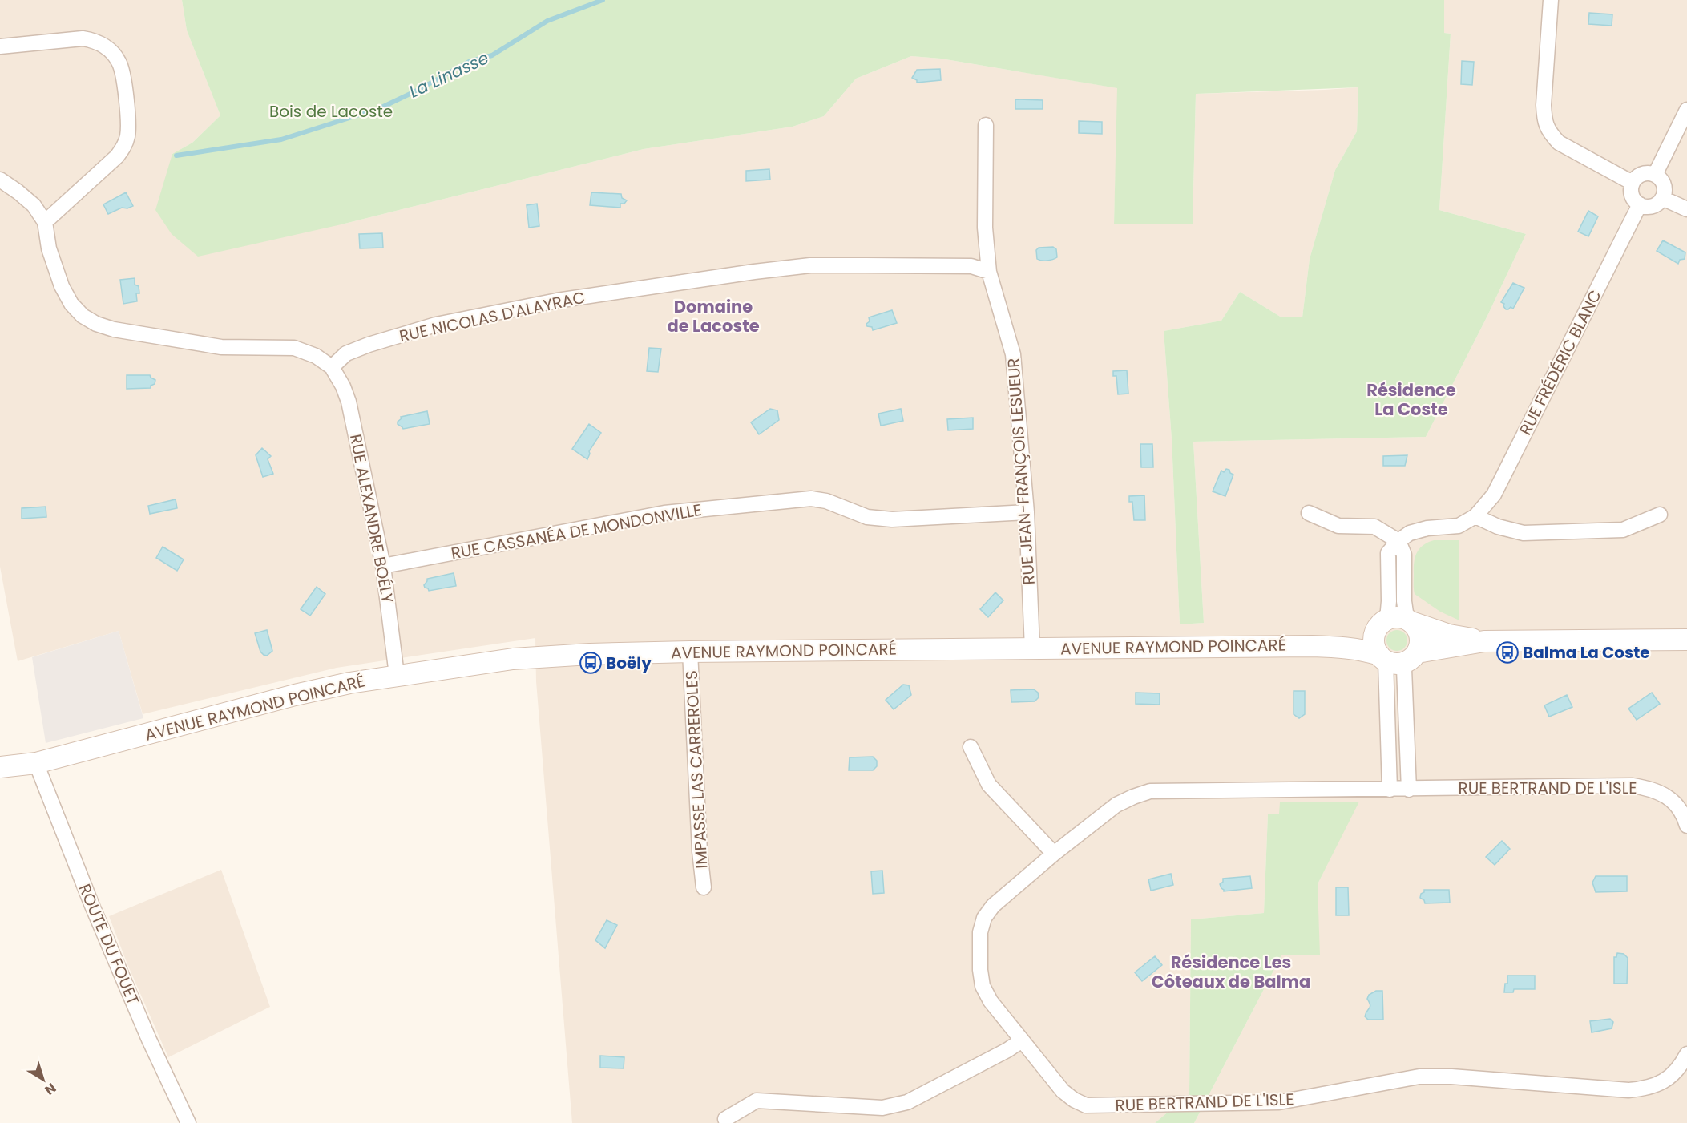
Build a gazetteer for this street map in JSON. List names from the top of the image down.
{
  "streets": {
    "main road": ["AVENUE RAYMOND POINCARÉ"],
    "street": [
      "RUE NICOLAS D'ALAYRAC",
      "RUE FRÉDÉRIC BLANC",
      "RUE JEAN-FRANÇOIS LESUEUR",
      "RUE ALEXANDRE BOÉLY",
      "RUE CASSANÉA DE MONDONVILLE",
      "IMPASSE LAS CARREROLES",
      "RUE BERTRAND DE L'ISLE",
      "ROUTE DU FOUET"
    ]
  },
  "crossings": [
    ["RUE NICOLAS D'ALAYRAC", "RUE JEAN-FRANÇOIS LESUEUR"],
    ["RUE NICOLAS D'ALAYRAC", "RUE ALEXANDRE BOÉLY"],
    ["RUE JEAN-FRANÇOIS LESUEUR", "RUE CASSANÉA DE MONDONVILLE"],
    ["RUE JEAN-FRANÇOIS LESUEUR", "AVENUE RAYMOND POINCARÉ"],
    ["RUE ALEXANDRE BOÉLY", "RUE CASSANÉA DE MONDONVILLE"],
    ["RUE ALEXANDRE BOÉLY", "AVENUE RAYMOND POINCARÉ"],
    ["AVENUE RAYMOND POINCARÉ", "IMPASSE LAS CARREROLES"],
    ["AVENUE RAYMOND POINCARÉ", "ROUTE DU FOUET"]
  ],
  "districts": ["Domaine de Lacoste", "Résidence La Coste", "Résidence Les Côteaux de Balma"],
  "water": ["La Linasse"],
  "parks": ["Bois de Lacoste"],
  "places": {
    "bus stop": ["Balma La Coste", "Boëly"]
  },
  "north": "bottom right"
}
